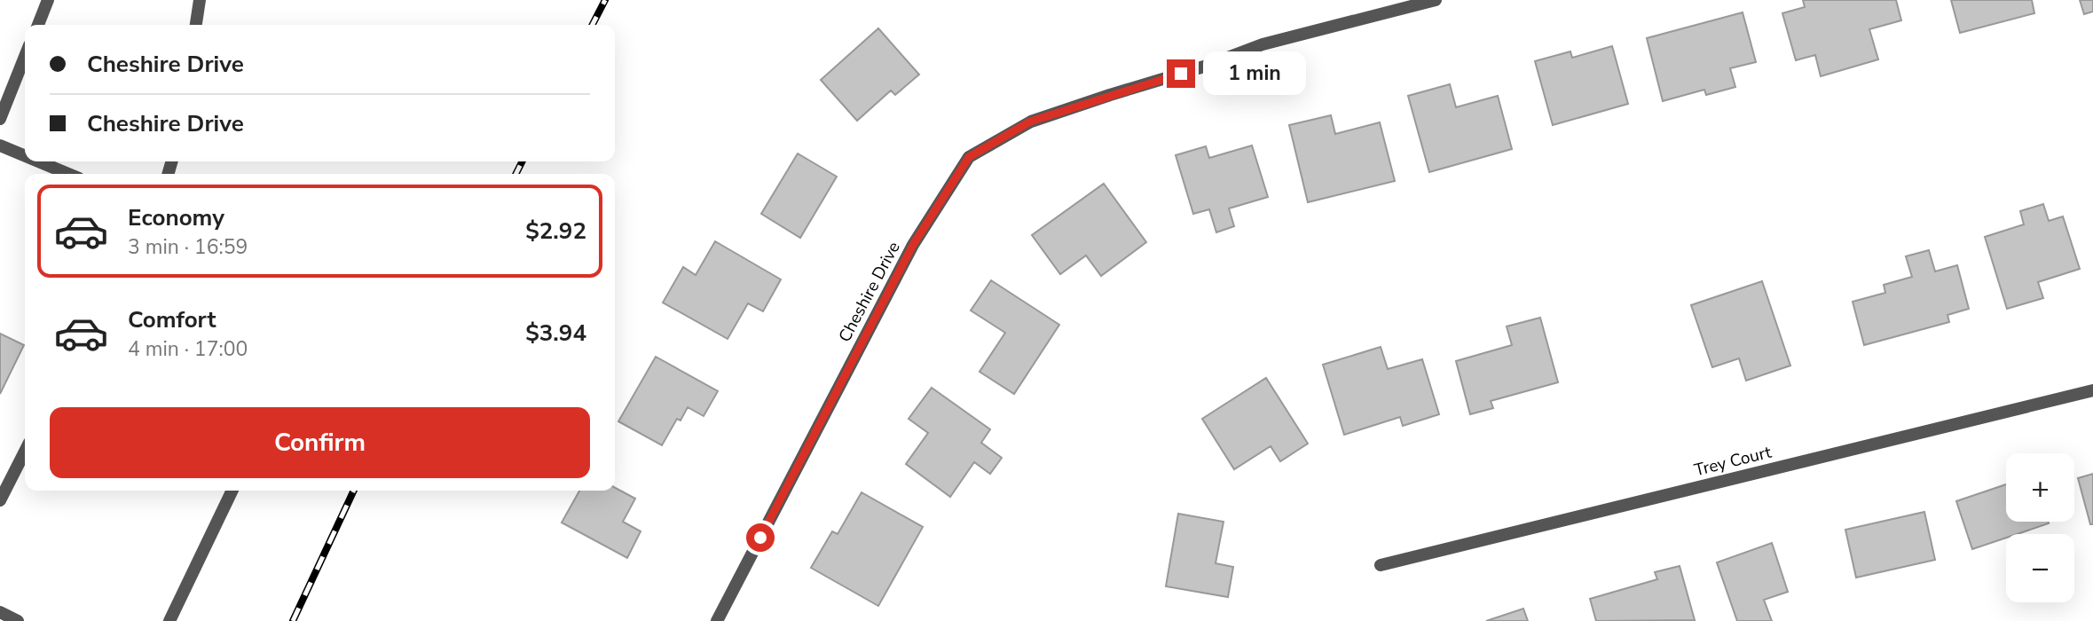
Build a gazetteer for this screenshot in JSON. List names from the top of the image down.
{
  "streets": {
    "street": ["Cheshire Drive", "Trey Court"]
  },
  "page": {
    "banner": ["Cheshire Drive", "Cheshire Drive"],
    "bubble": "1 min",
    "list": [
      {
        "name": "Economy",
        "note": "3 min · 16:59",
        "value": "$2.92"
      },
      {
        "name": "Comfort",
        "note": "4 min · 17:00",
        "value": "$3.94"
      }
    ],
    "buttons": "Confirm",
    "map_buttons": ["+", "−"]
  }
}
